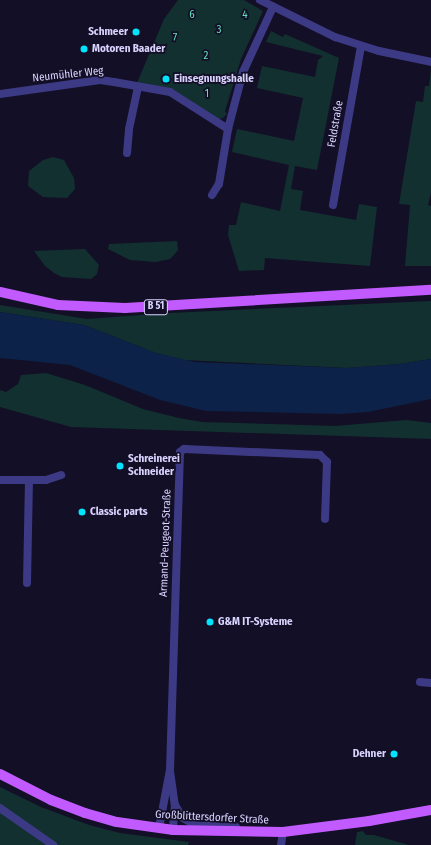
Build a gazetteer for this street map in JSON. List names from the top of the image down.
{
  "streets": {
    "main road": ["B 51", "Großblittersdorfer Straße"],
    "street": ["Neumühler Weg", "Feldstraße", "Armand-Peugeot-Straße"]
  },
  "crossings": [
    ["Armand-Peugeot-Straße", "Großblittersdorfer Straße"]
  ],
  "parks": [
    "6",
    "4",
    "3",
    "7",
    "2",
    "1"
  ],
  "places": [
    "Schmeer",
    "Motoren Baader",
    "Einsegnungshalle",
    "Schreinerei Schneider",
    "Classic parts",
    "G&M IT-Systeme",
    "Dehner"
  ]
}
